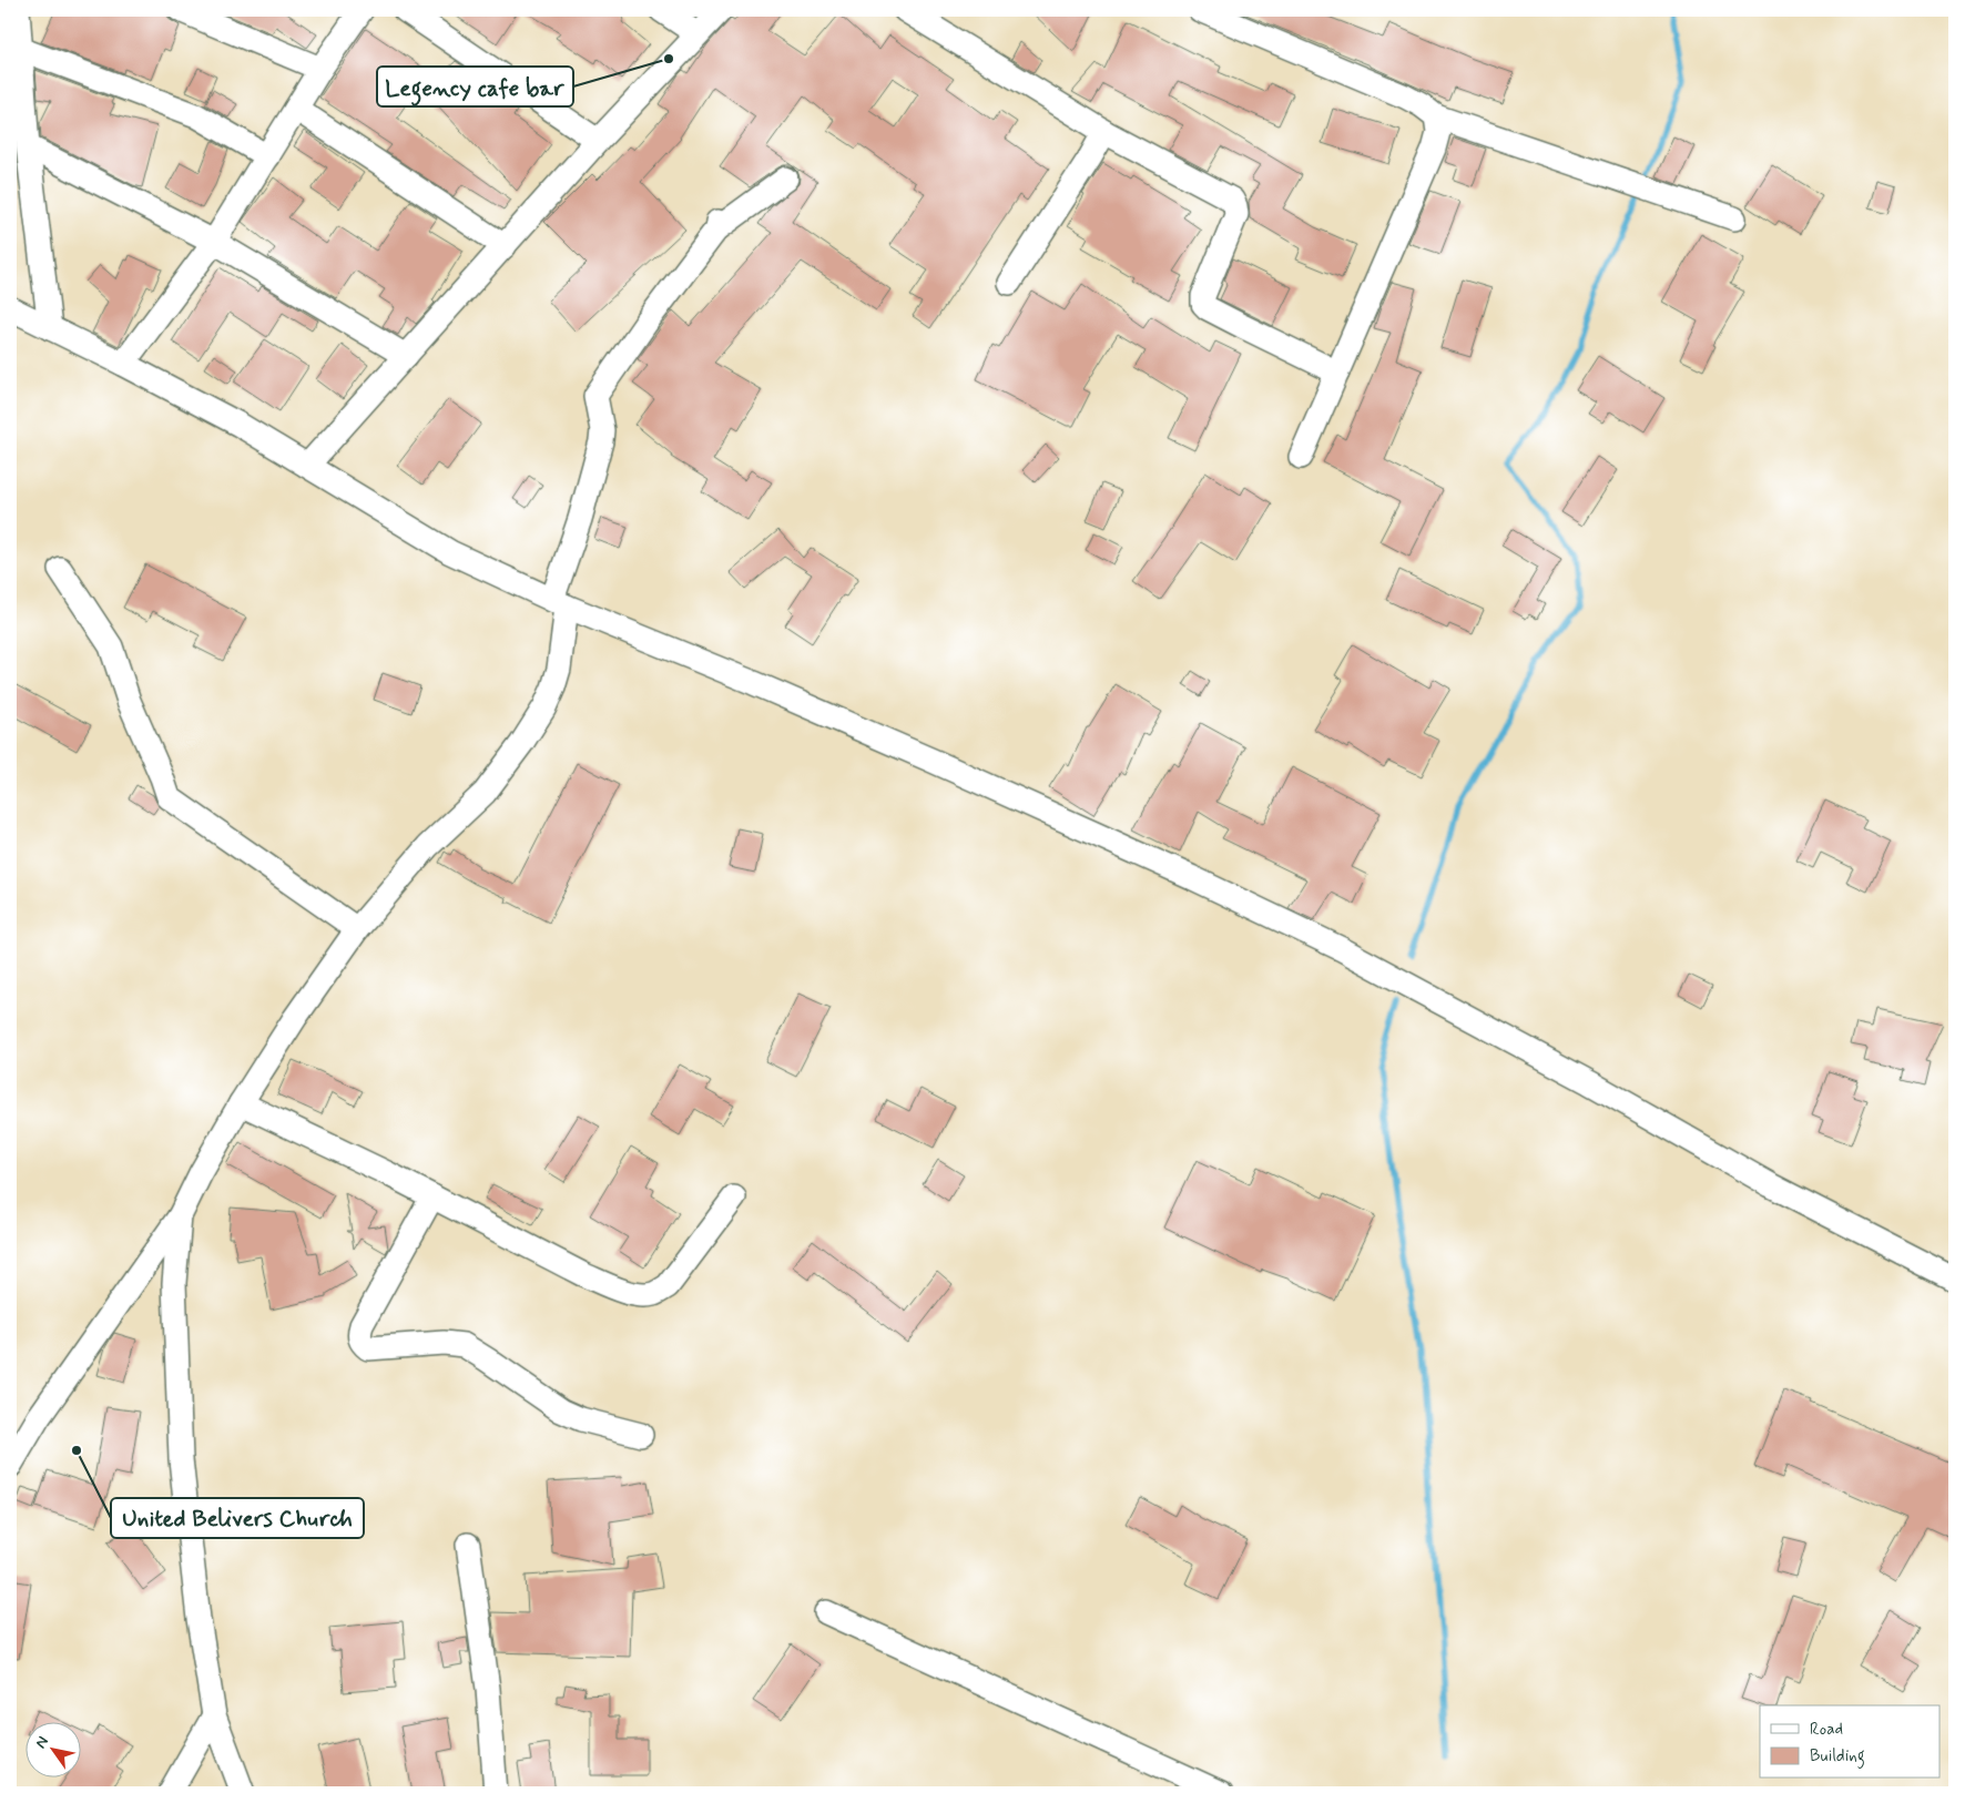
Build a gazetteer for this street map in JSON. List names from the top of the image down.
{
  "places": ["Legency cafe bar", "United Belivers Church"],
  "legend": ["Road", "Building"],
  "north": "top left"
}
